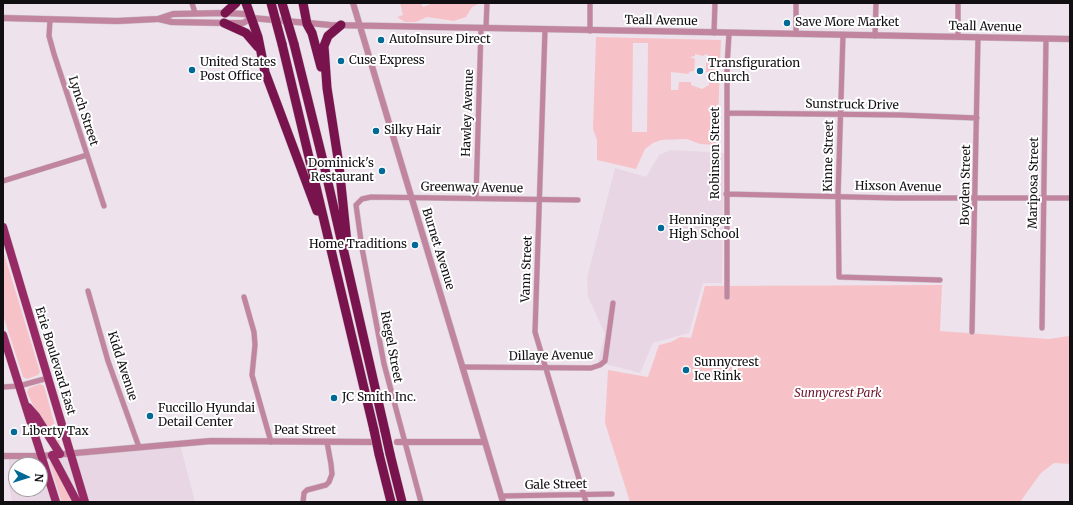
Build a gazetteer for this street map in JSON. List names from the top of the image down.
{
  "streets": {
    "main road": ["Erie Boulevard East"],
    "street": [
      "Teall Avenue",
      "Sunstruck Drive",
      "Lynch Street",
      "Hawley Avenue",
      "Robinson Street",
      "Kinne Street",
      "Mariposa Street",
      "Boyden Street",
      "Hixson Avenue",
      "Greenway Avenue",
      "Burnet Avenue",
      "Vann Street",
      "Riegel Street",
      "Dillaye Avenue",
      "Kidd Avenue",
      "Peat Street",
      "Gale Street"
    ]
  },
  "crossings": [
    ["Teall Avenue", "Lynch Street"],
    ["Teall Avenue", "Hawley Avenue"],
    ["Teall Avenue", "Robinson Street"],
    ["Teall Avenue", "Kinne Street"],
    ["Teall Avenue", "Mariposa Street"],
    ["Teall Avenue", "Boyden Street"],
    ["Teall Avenue", "Burnet Avenue"],
    ["Teall Avenue", "Vann Street"],
    ["Sunstruck Drive", "Robinson Street"],
    ["Sunstruck Drive", "Kinne Street"],
    ["Sunstruck Drive", "Boyden Street"],
    ["Hawley Avenue", "Greenway Avenue"],
    ["Robinson Street", "Hixson Avenue"],
    ["Kinne Street", "Hixson Avenue"],
    ["Mariposa Street", "Hixson Avenue"],
    ["Boyden Street", "Hixson Avenue"],
    ["Greenway Avenue", "Burnet Avenue"],
    ["Greenway Avenue", "Vann Street"],
    ["Greenway Avenue", "Riegel Street"],
    ["Burnet Avenue", "Dillaye Avenue"],
    ["Burnet Avenue", "Gale Street"],
    ["Vann Street", "Dillaye Avenue"],
    ["Vann Street", "Gale Street"],
    ["Erie Boulevard East", "Peat Street"],
    ["Kidd Avenue", "Peat Street"]
  ],
  "parks": ["Sunnycrest Park"],
  "places": [
    "Save More Market",
    "AutoInsure Direct",
    "Cuse Express",
    "United States Post Office",
    "Transfiguration Church",
    "Silky Hair",
    "Dominick's Restaurant",
    "Henninger High School",
    "Home Traditions",
    "Sunnycrest Ice Rink",
    "JC Smith Inc.",
    "Fuccillo Hyundai Detail Center",
    "Liberty Tax"
  ],
  "north": "right"
}
